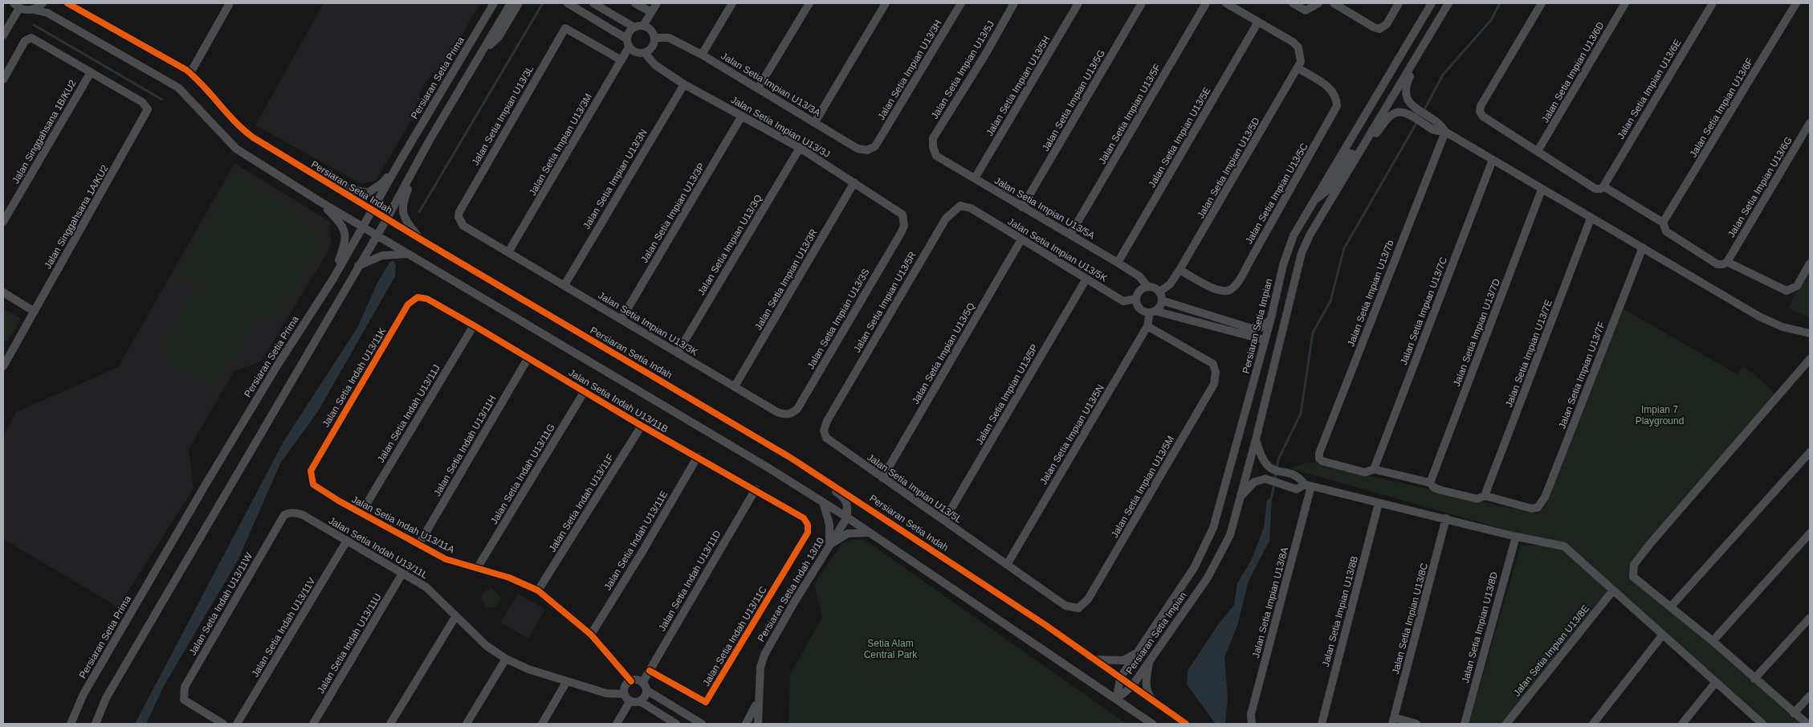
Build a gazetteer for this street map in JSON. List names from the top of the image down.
{
  "streets": {
    "street": [
      "Jalan Setia Impian U13/3H",
      "Jalan Setia Impian U13/5J",
      "Jalan Setia Impian U13/6D",
      "Persiaran Setia Prima",
      "Jalan Setia Impian U13/3A",
      "Jalan Setia Impian U13/5H",
      "Jalan Setia Impian U13/6E",
      "Jalan Setia Impian U13/5G",
      "Jalan Setia Impian U13/6F",
      "Jalan Setia Impian U13/5F",
      "Jalan Setia Impian U13/3L",
      "Jalan Setia Impian U13/3J",
      "Jalan Singgahsana 1B/KU2",
      "Jalan Setia Impian U13/5E",
      "Jalan Setia Impian U13/3M",
      "Jalan Setia Impian U13/5D",
      "Jalan Setia Impian U13/3N",
      "Persiaran Setia Indah",
      "Jalan Setia Impian U13/6G",
      "Jalan Setia Impian U13/5C",
      "Jalan Setia Impian U13/5A",
      "Jalan Setia Impian U13/3P",
      "Jalan Singgahsana 1A/KU2",
      "Jalan Setia Impian U13/3Q",
      "Jalan Setia Impian U13/5K",
      "Jalan Setia Impian U13/3R",
      "Jalan Setia Impian U13/7b",
      "Jalan Setia Impian U13/5R",
      "Jalan Setia Impian U13/7C",
      "Jalan Setia Impian U13/3S",
      "Jalan Setia Impian U13/3K",
      "Persiaran Setia Impian",
      "Jalan Setia Impian U13/7D",
      "Jalan Setia Impian U13/5Q",
      "Jalan Setia Impian U13/7E",
      "Jalan Setia Impian U13/7F",
      "Jalan Setia Indah U13/11K",
      "Jalan Setia Impian U13/5P",
      "Jalan Setia Indah U13/11B",
      "Jalan Setia Indah U13/11J",
      "Jalan Setia Impian U13/5N",
      "Jalan Setia Indah U13/11H",
      "Jalan Setia Indah U13/11G",
      "Jalan Setia Impian U13/5M",
      "Jalan Setia Impian U13/5L",
      "Jalan Setia Indah U13/11F",
      "Jalan Setia Indah U13/11A",
      "Jalan Setia Indah U13/11E",
      "Jalan Setia Indah U13/11L",
      "Jalan Setia Indah U13/11D",
      "Persiaran Setia Indah 13/10",
      "Jalan Setia Impian U13/8A",
      "Jalan Setia Indah U13/11W",
      "Jalan Setia Impian U13/8B",
      "Jalan Setia Impian U13/8C",
      "Jalan Setia Indah U13/11V",
      "Jalan Setia Impian U13/8D",
      "Jalan Setia Indah U13/11C",
      "Jalan Setia Indah U13/11U",
      "Jalan Setia Impian U13/8E"
    ]
  },
  "crossings": [
    ["Jalan Setia Impian U13/3H", "Jalan Setia Impian U13/3A"],
    ["Jalan Setia Impian U13/5J", "Jalan Setia Impian U13/5A"],
    ["Persiaran Setia Prima", "Persiaran Setia Indah"],
    ["Jalan Setia Impian U13/3A", "Jalan Setia Impian U13/3J"],
    ["Jalan Setia Impian U13/3A", "Jalan Setia Impian U13/3M"],
    ["Jalan Setia Impian U13/5H", "Jalan Setia Impian U13/5A"],
    ["Jalan Setia Impian U13/5G", "Jalan Setia Impian U13/5A"],
    ["Jalan Setia Impian U13/5F", "Jalan Setia Impian U13/5A"],
    ["Jalan Setia Impian U13/3L", "Jalan Setia Impian U13/3M"],
    ["Jalan Setia Impian U13/3L", "Jalan Setia Impian U13/3K"],
    ["Jalan Setia Impian U13/3J", "Jalan Setia Impian U13/3M"],
    ["Jalan Setia Impian U13/3J", "Jalan Setia Impian U13/3N"],
    ["Jalan Setia Impian U13/3J", "Jalan Setia Impian U13/3P"],
    ["Jalan Setia Impian U13/3J", "Jalan Setia Impian U13/3Q"],
    ["Jalan Setia Impian U13/3J", "Jalan Setia Impian U13/3R"],
    ["Jalan Setia Impian U13/3J", "Jalan Setia Impian U13/3S"],
    ["Jalan Singgahsana 1B/KU2", "Jalan Singgahsana 1A/KU2"],
    ["Jalan Setia Impian U13/5E", "Jalan Setia Impian U13/5D"],
    ["Jalan Setia Impian U13/5E", "Jalan Setia Impian U13/5A"],
    ["Jalan Setia Impian U13/3M", "Jalan Setia Impian U13/3K"],
    ["Jalan Setia Impian U13/5D", "Jalan Setia Impian U13/5C"],
    ["Jalan Setia Impian U13/5D", "Jalan Setia Impian U13/5A"],
    ["Jalan Setia Impian U13/5D", "Jalan Setia Impian U13/5K"],
    ["Jalan Setia Impian U13/5D", "Jalan Setia Impian U13/5N"],
    ["Jalan Setia Impian U13/3N", "Jalan Setia Impian U13/3K"],
    ["Persiaran Setia Indah", "Persiaran Setia Impian"],
    ["Jalan Setia Impian U13/5A", "Jalan Setia Impian U13/5K"],
    ["Jalan Setia Impian U13/5A", "Jalan Setia Impian U13/5N"],
    ["Jalan Setia Impian U13/3P", "Jalan Setia Impian U13/3K"],
    ["Jalan Setia Impian U13/3Q", "Jalan Setia Impian U13/3K"],
    ["Jalan Setia Impian U13/5K", "Jalan Setia Impian U13/5R"],
    ["Jalan Setia Impian U13/5K", "Jalan Setia Impian U13/5Q"],
    ["Jalan Setia Impian U13/5K", "Jalan Setia Impian U13/5P"],
    ["Jalan Setia Impian U13/5K", "Jalan Setia Impian U13/5N"],
    ["Jalan Setia Impian U13/3R", "Jalan Setia Impian U13/3K"],
    ["Jalan Setia Impian U13/7b", "Jalan Setia Impian U13/7C"],
    ["Jalan Setia Impian U13/5R", "Jalan Setia Impian U13/5L"],
    ["Jalan Setia Impian U13/3S", "Jalan Setia Impian U13/3K"],
    ["Jalan Setia Impian U13/5Q", "Jalan Setia Impian U13/5L"],
    ["Jalan Setia Impian U13/7E", "Jalan Setia Impian U13/7F"],
    ["Jalan Setia Indah U13/11K", "Jalan Setia Indah U13/11B"],
    ["Jalan Setia Indah U13/11K", "Jalan Setia Indah U13/11A"],
    ["Jalan Setia Impian U13/5P", "Jalan Setia Impian U13/5L"],
    ["Jalan Setia Indah U13/11B", "Jalan Setia Indah U13/11J"],
    ["Jalan Setia Indah U13/11B", "Jalan Setia Indah U13/11H"],
    ["Jalan Setia Indah U13/11B", "Jalan Setia Indah U13/11G"],
    ["Jalan Setia Indah U13/11B", "Jalan Setia Indah U13/11F"],
    ["Jalan Setia Indah U13/11B", "Jalan Setia Indah U13/11E"],
    ["Jalan Setia Indah U13/11B", "Jalan Setia Indah U13/11D"],
    ["Jalan Setia Indah U13/11B", "Jalan Setia Indah U13/11C"],
    ["Jalan Setia Indah U13/11J", "Jalan Setia Indah U13/11A"],
    ["Jalan Setia Impian U13/5N", "Jalan Setia Impian U13/5M"],
    ["Jalan Setia Impian U13/5N", "Jalan Setia Impian U13/5L"],
    ["Jalan Setia Indah U13/11H", "Jalan Setia Indah U13/11A"],
    ["Jalan Setia Indah U13/11G", "Jalan Setia Indah U13/11A"],
    ["Jalan Setia Impian U13/5M", "Jalan Setia Impian U13/5L"],
    ["Jalan Setia Indah U13/11F", "Jalan Setia Indah U13/11A"],
    ["Jalan Setia Indah U13/11A", "Jalan Setia Indah U13/11E"],
    ["Jalan Setia Indah U13/11A", "Jalan Setia Indah U13/11L"],
    ["Jalan Setia Indah U13/11A", "Jalan Setia Indah U13/11D"],
    ["Jalan Setia Indah U13/11L", "Jalan Setia Indah U13/11D"],
    ["Jalan Setia Indah U13/11L", "Jalan Setia Indah U13/11W"],
    ["Jalan Setia Indah U13/11L", "Jalan Setia Indah U13/11V"],
    ["Jalan Setia Indah U13/11L", "Jalan Setia Indah U13/11U"],
    ["Jalan Setia Indah U13/11D", "Jalan Setia Indah U13/11C"]
  ],
  "parks": ["Impian 7 Playground", "Setia Alam Central Park"]
}
